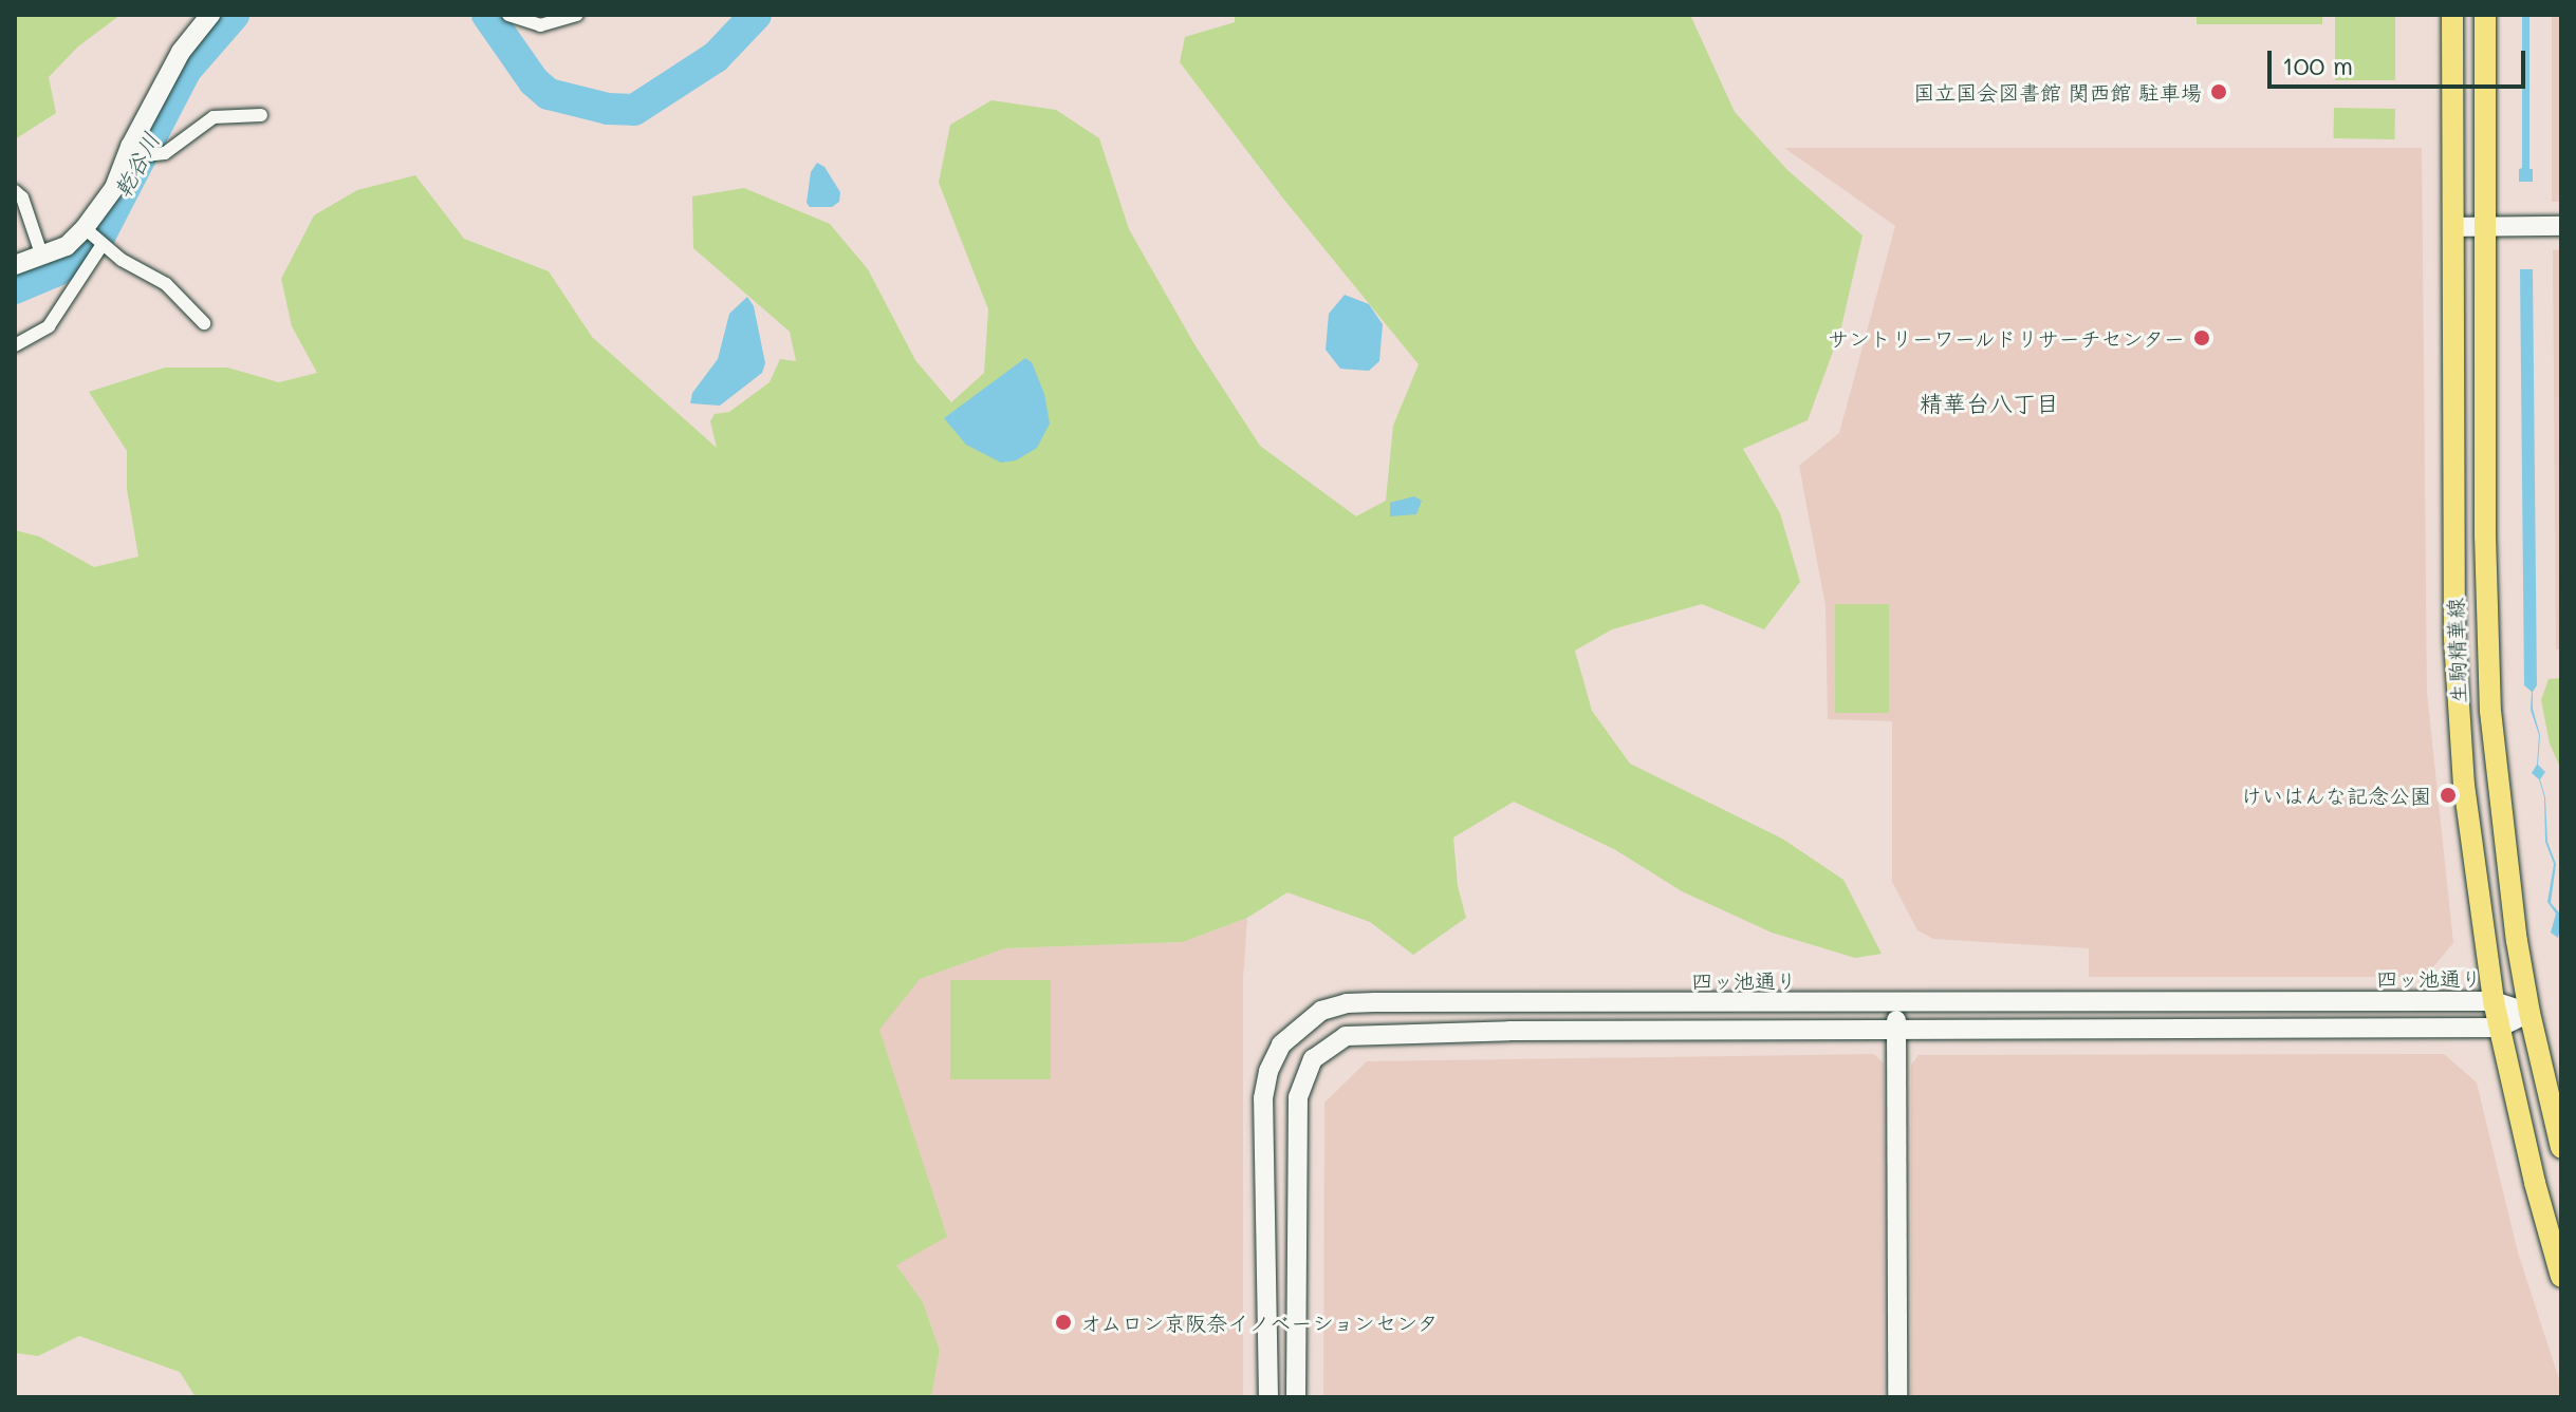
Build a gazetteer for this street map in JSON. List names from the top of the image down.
{
  "streets": {
    "main road": ["生駒精華線", "四ッ池通り"]
  },
  "crossings": [
    ["生駒精華線", "四ッ池通り"]
  ],
  "districts": ["精華台八丁目"],
  "water": ["乾谷川"],
  "places": [
    "国立国会図書館 関西館 駐車場",
    "サントリーワールドリサーチセンター",
    "けいはんな記念公園",
    "オムロン京阪奈イノベーションセンタ"
  ],
  "scale_bar": "100 m"
}
